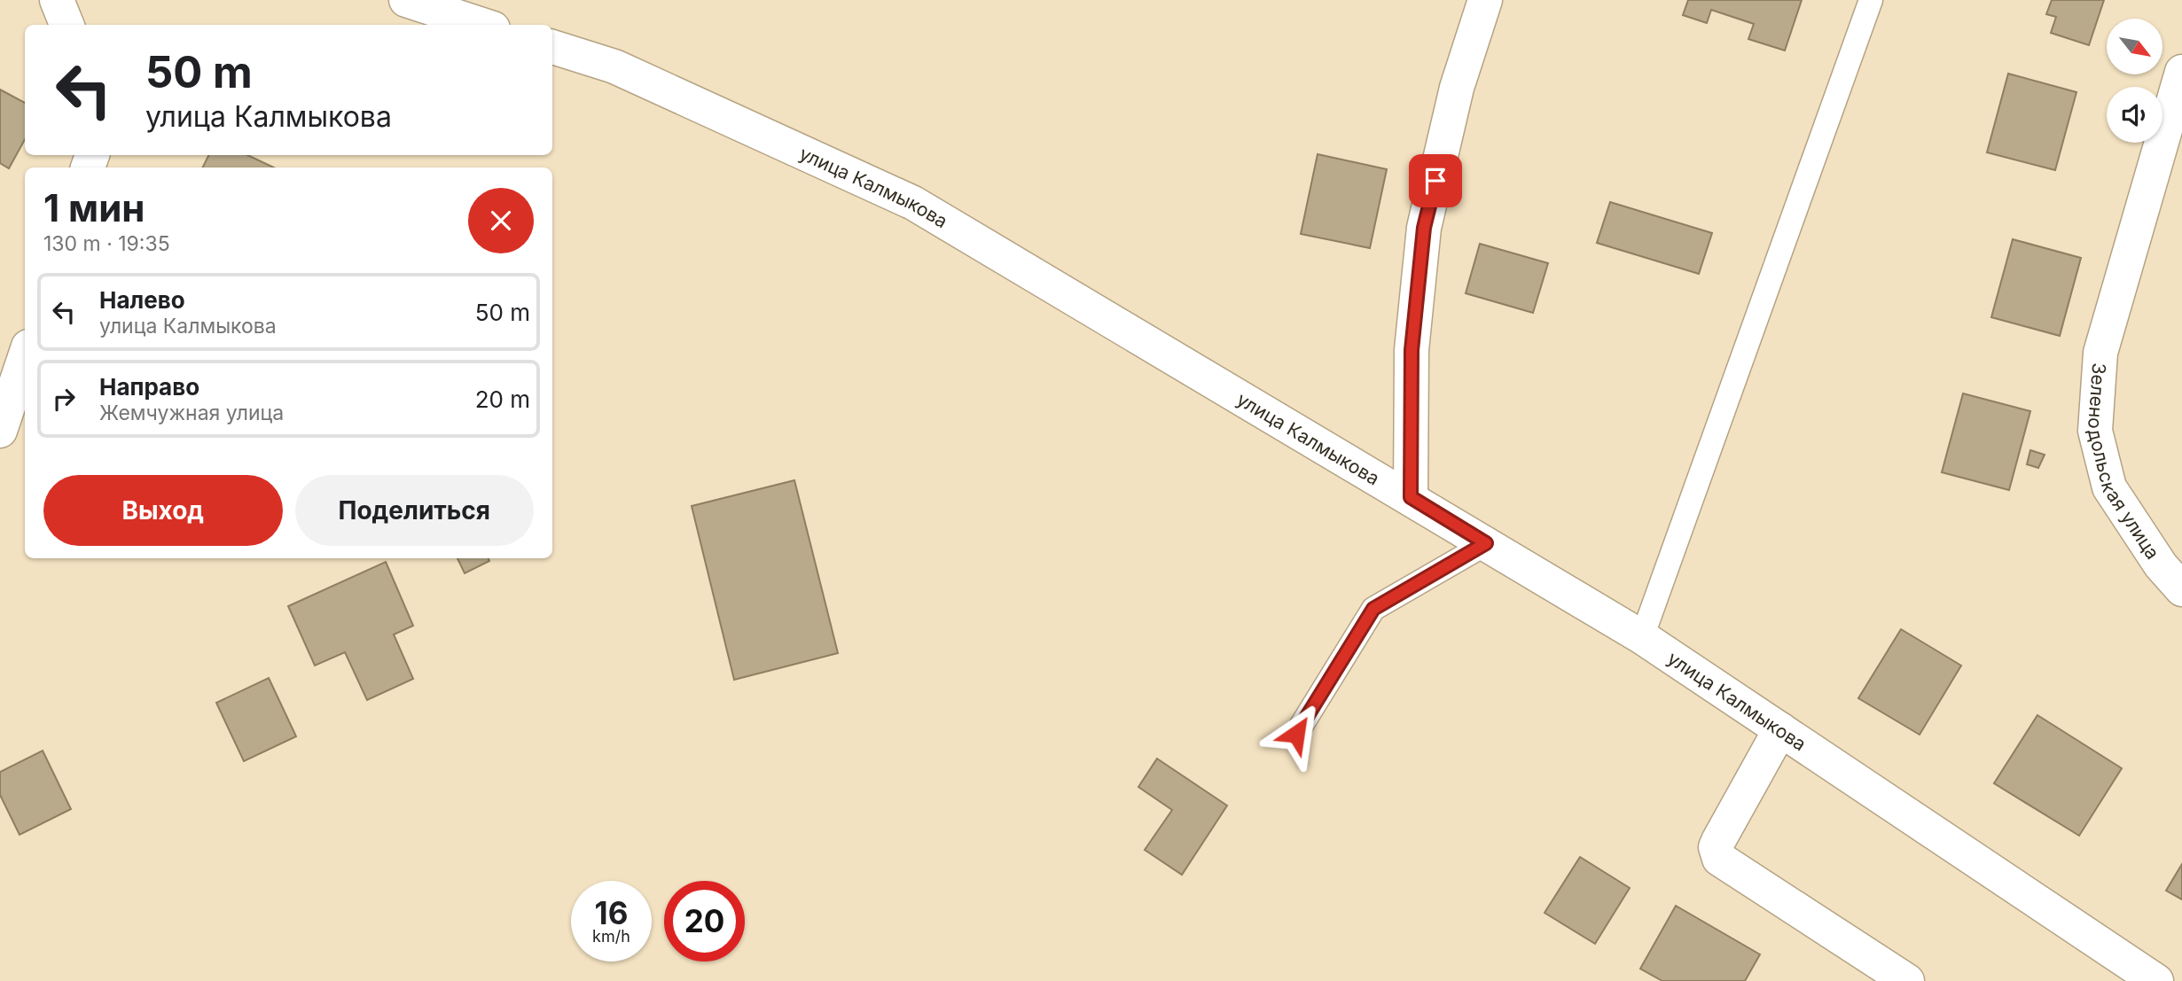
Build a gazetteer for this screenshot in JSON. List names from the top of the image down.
{
  "streets": {
    "main road": ["улица Калмыкова", "Зеленодольская улица"]
  },
  "north": "bottom right",
  "page": {
    "turn": ["50 m", "улица Калмыкова"],
    "heading": ["1 мин", "130 m · 19:35"],
    "list": [
      {
        "name": "Налево",
        "note": "улица Калмыкова",
        "value": "50 m"
      },
      {
        "name": "Направо",
        "note": "Жемчужная улица",
        "value": "20 m"
      }
    ],
    "buttons": ["Выход", "Поделиться"],
    "speed": "16 km/h",
    "limit": "20"
  }
}
